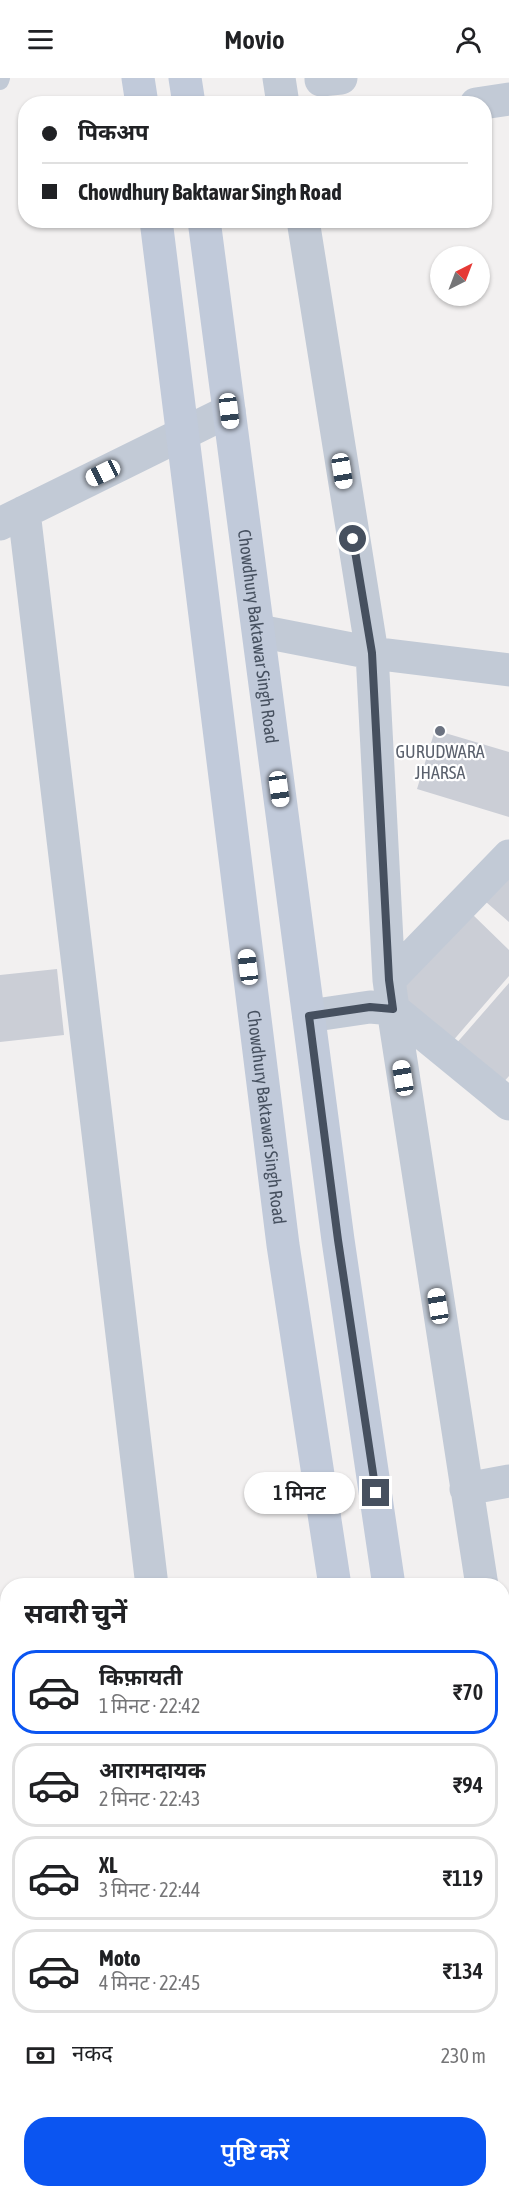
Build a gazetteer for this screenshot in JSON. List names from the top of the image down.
{
  "streets": {
    "main road": ["Chowdhury Baktawar Singh Road"]
  },
  "places": ["GURUDWARA JHARSA"],
  "north": "top right",
  "page": {
    "header": "Movio",
    "banner": ["पिकअप", "Chowdhury Baktawar Singh Road"],
    "bubble": "1 मिनट",
    "heading": "सवारी चुनें",
    "list": [
      {
        "name": "किफ़ायती",
        "note": "1 मिनट · 22:42",
        "value": "₹70"
      },
      {
        "name": "आरामदायक",
        "note": "2 मिनट · 22:43",
        "value": "₹94"
      },
      {
        "name": "XL",
        "note": "3 मिनट · 22:44",
        "value": "₹119"
      },
      {
        "name": "Moto",
        "note": "4 मिनट · 22:45",
        "value": "₹134"
      }
    ],
    "pay": ["नकद", "230 m"],
    "buttons": "पुष्टि करें"
  }
}
